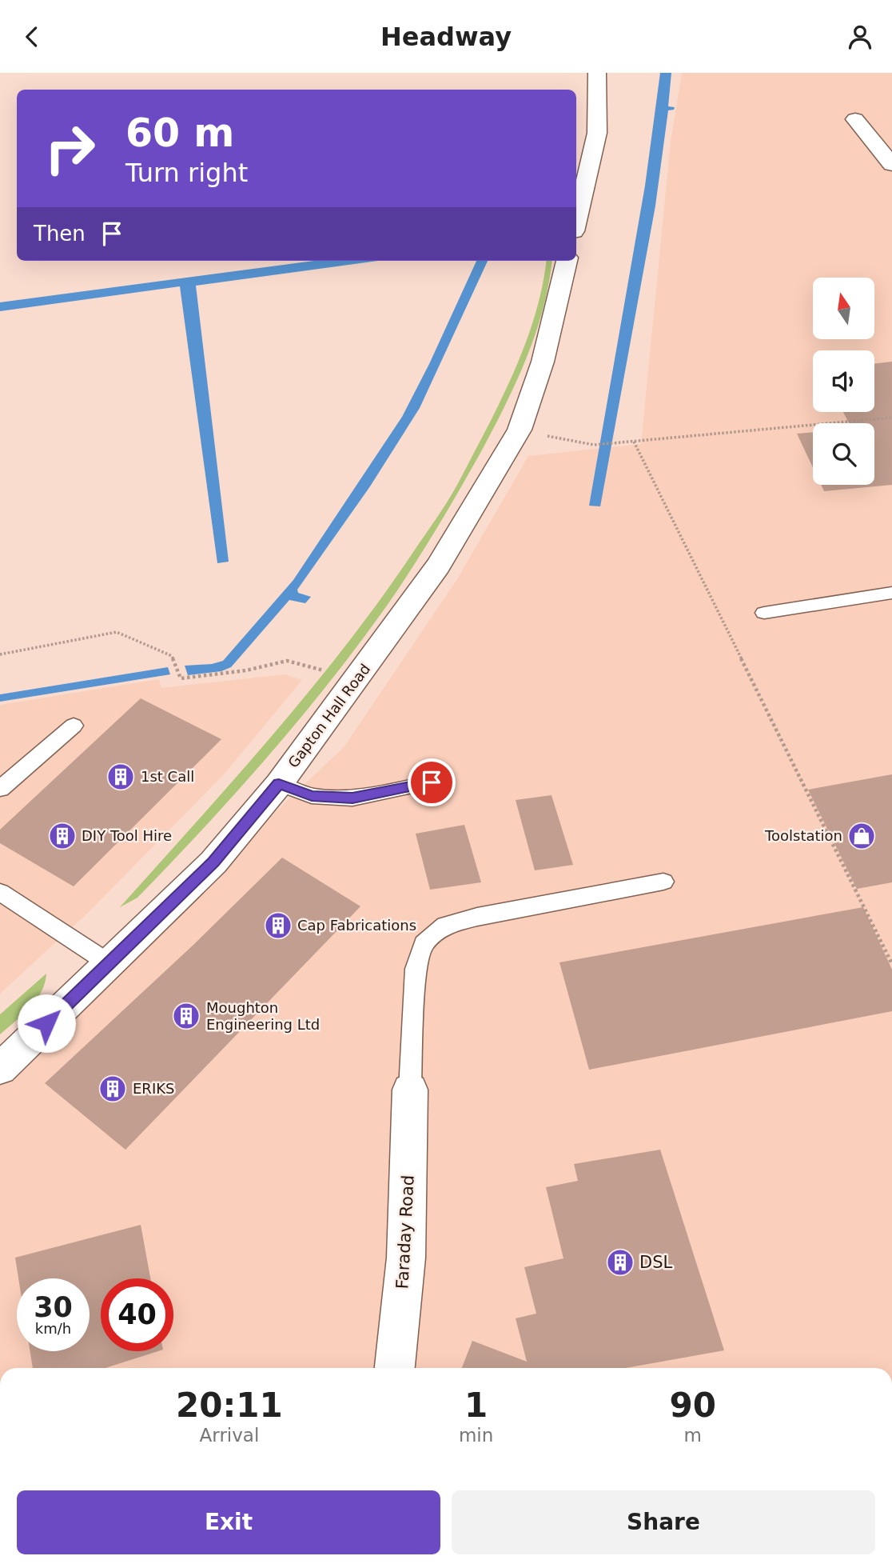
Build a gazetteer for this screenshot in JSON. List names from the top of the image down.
{
  "streets": {
    "street": ["Gapton Hall Road", "Faraday Road"]
  },
  "places": {
    "building": [
      "1st Call",
      "DIY Tool Hire",
      "Cap Fabrications",
      "Moughton Engineering Ltd",
      "ERIKS",
      "DSL"
    ],
    "shop": ["Toolstation"]
  },
  "north": "top",
  "page": {
    "header": "Headway",
    "turn": ["60 m", "Turn right"],
    "then": "Then",
    "speed": "30 km/h",
    "limit": "40",
    "eta": [
      "20:11",
      "Arrival",
      "1",
      "min",
      "90",
      "m"
    ],
    "buttons": ["Exit", "Share"]
  }
}
